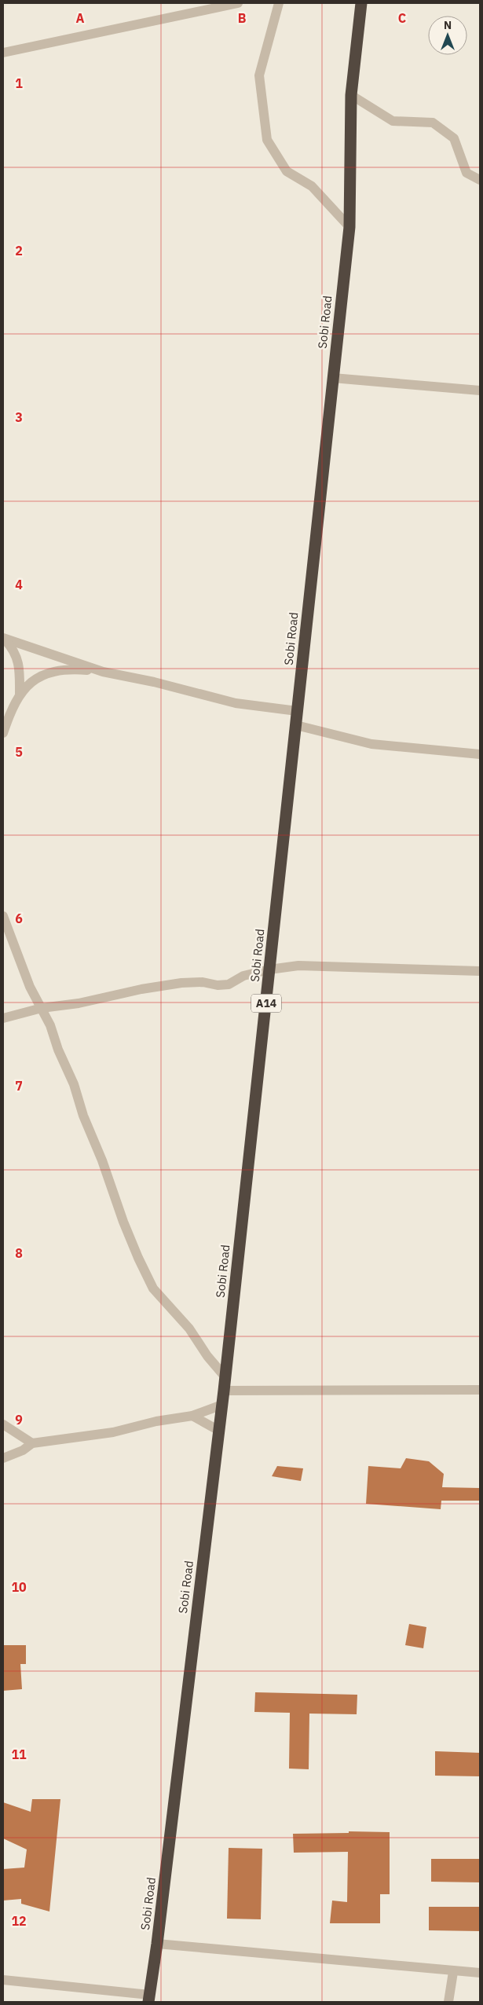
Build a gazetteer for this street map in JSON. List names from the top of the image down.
{
  "streets": {
    "highway": ["Sobi Road", "A14"]
  },
  "north": "top",
  "grid": {
    "columns": ["A", "B", "C"],
    "rows": [
      "1",
      "2",
      "3",
      "4",
      "5",
      "6",
      "7",
      "8",
      "9",
      "10",
      "11",
      "12"
    ]
  }
}
